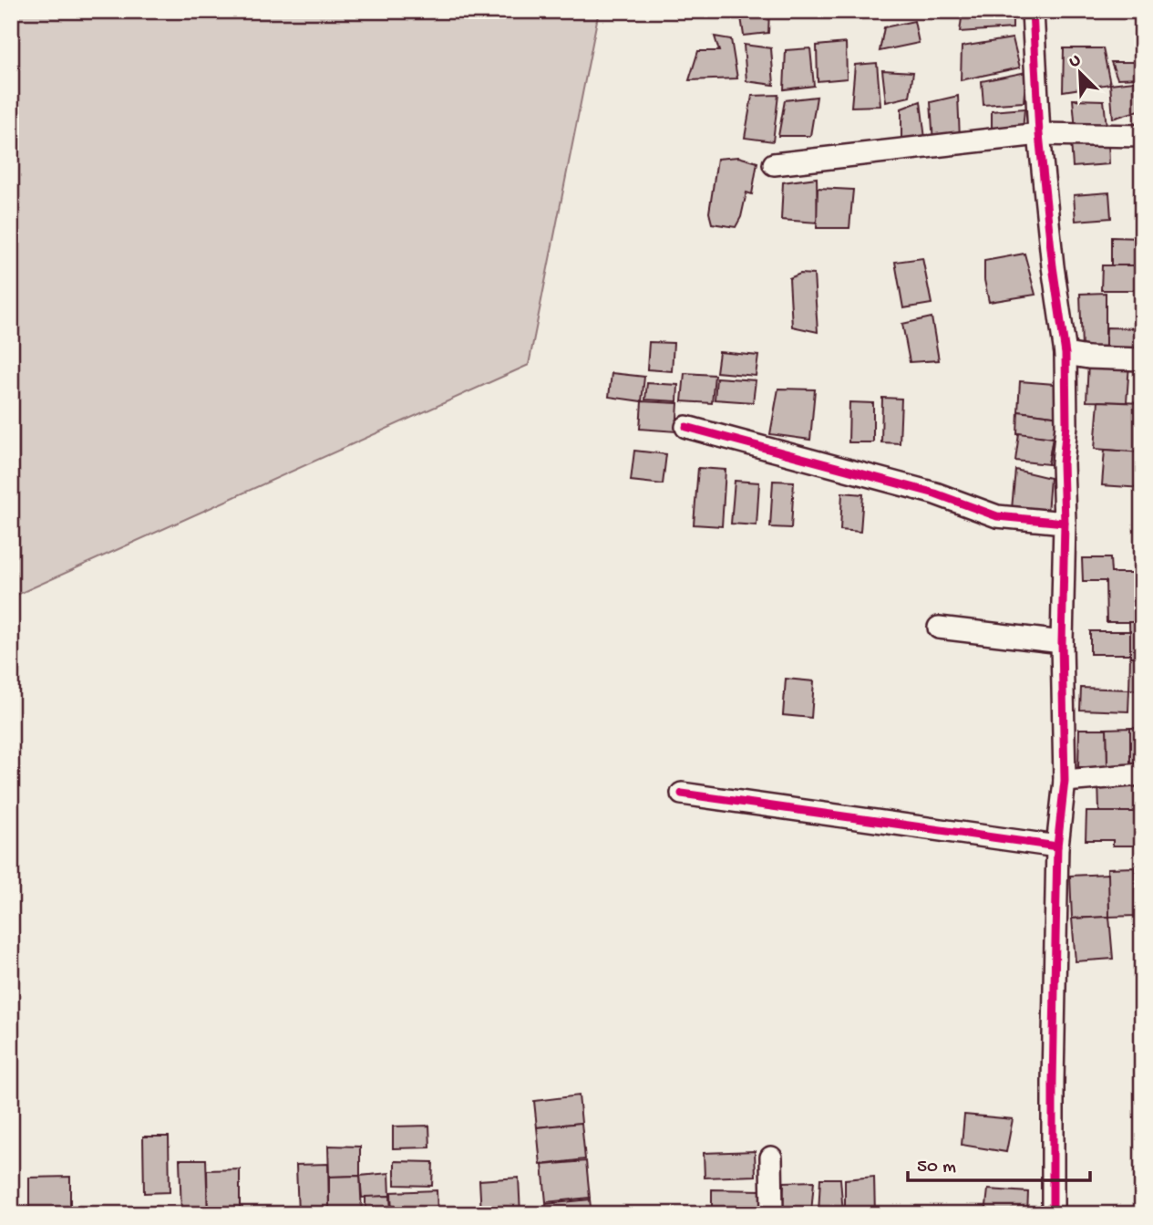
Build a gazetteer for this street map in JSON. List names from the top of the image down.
{
  "scale_bar": "50 m",
  "north": "top left"
}
